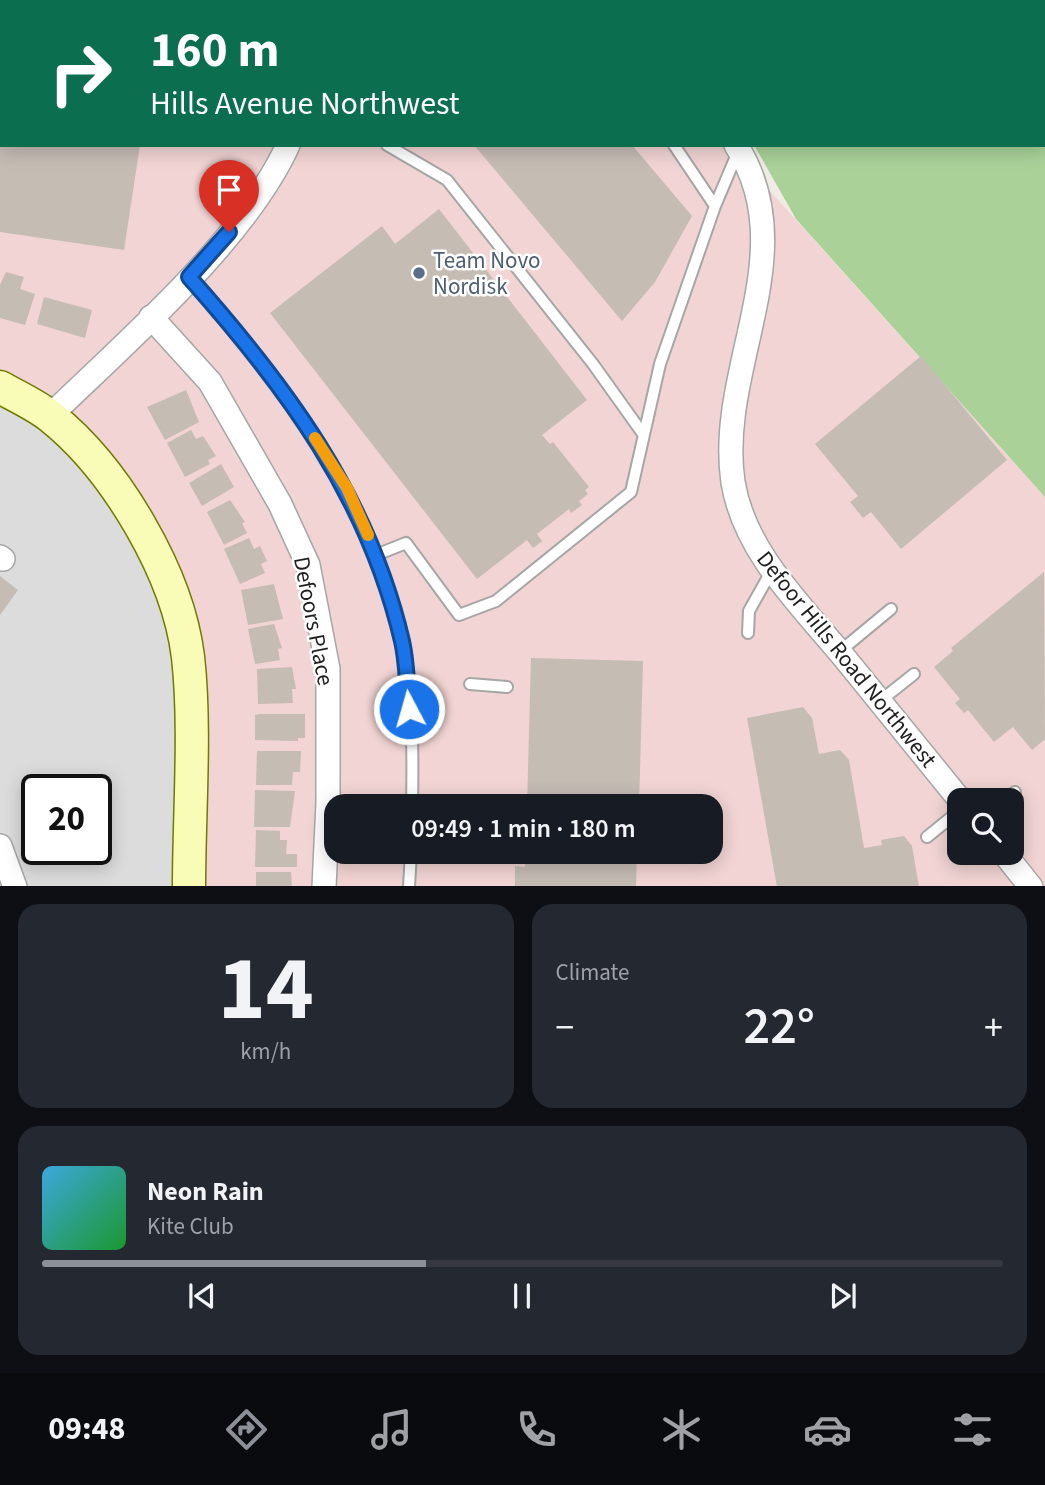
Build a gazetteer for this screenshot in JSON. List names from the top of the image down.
{
  "streets": {
    "street": ["Defoors Place", "Defoor Hills Road Northwest"]
  },
  "places": ["Team Novo Nordisk"],
  "page": {
    "turn": ["160 m", "Hills Avenue Northwest"],
    "limit": "20",
    "trip": "09:49 · 1 min · 180 m",
    "tile": [
      ["14", "km/h"],
      "Climate"
    ],
    "heat": ["−", "22°", "+"],
    "song": ["Neon Rain", "Kite Club"],
    "tabs": "09:48"
  }
}
